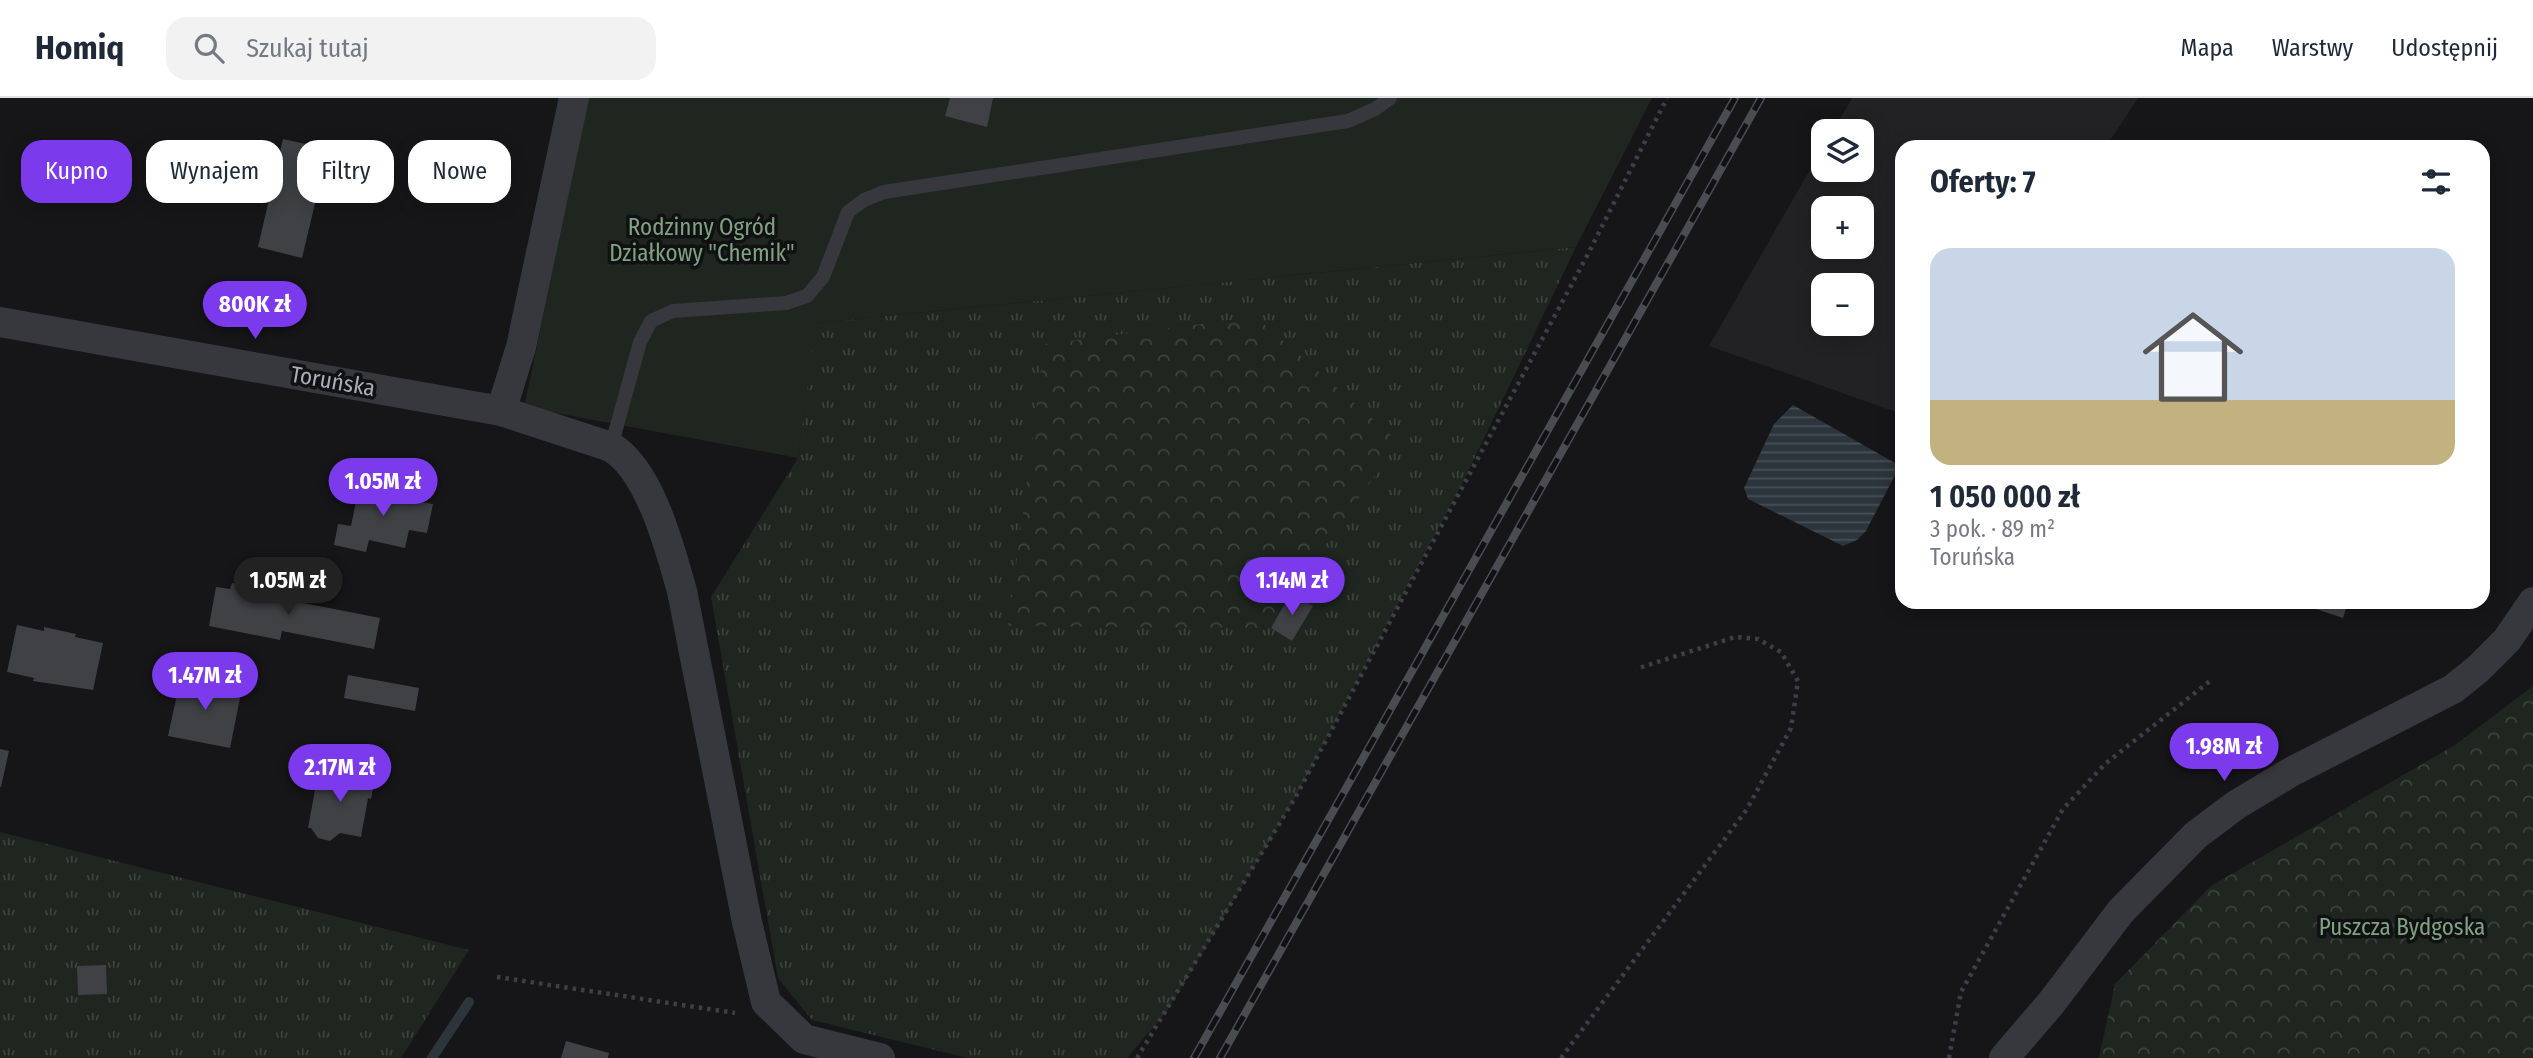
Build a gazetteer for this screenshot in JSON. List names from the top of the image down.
{
  "streets": {
    "street": ["Toruńska"]
  },
  "parks": ["Rodzinny Ogród Działkowy \"Chemik\"", "Puszcza Bydgoska"],
  "page": {
    "header": "Homiq",
    "search": "Szukaj tutaj",
    "nav": ["Mapa", "Warstwy", "Udostępnij"],
    "map_buttons": ["+", "−"],
    "chip": [
      "Kupno",
      "Wynajem",
      "Filtry",
      "Nowe"
    ],
    "heading": "Oferty: 7",
    "list": [
      {
        "name": "1 050 000 zł",
        "note": "3 pok. · 89 m² · Toruńska"
      }
    ],
    "price": [
      "800K zł",
      "1.05M zł",
      "1.05M zł",
      "1.14M zł",
      "1.47M zł",
      "1.98M zł",
      "2.17M zł"
    ]
  }
}
